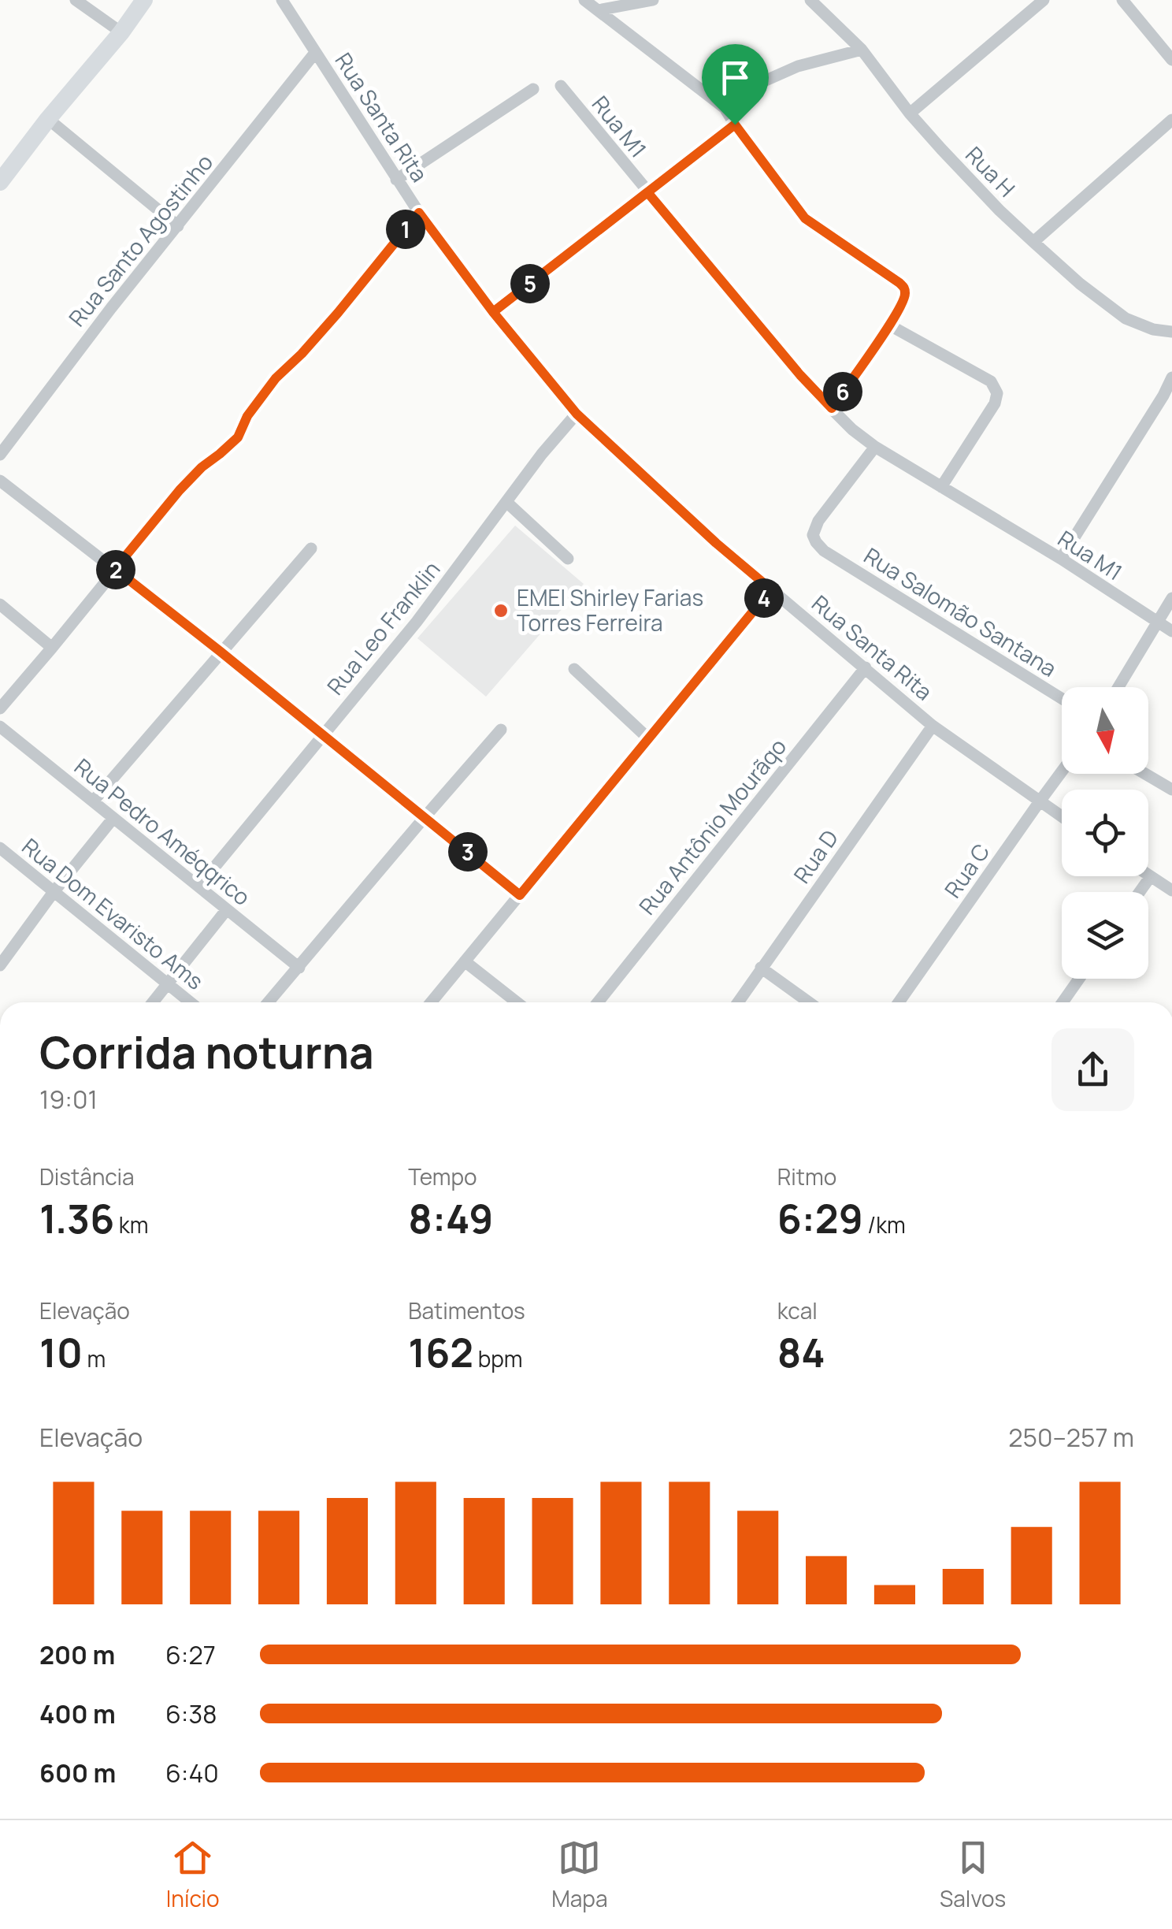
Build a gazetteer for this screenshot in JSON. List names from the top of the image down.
{
  "streets": {
    "street": [
      "Rua Santa Rita",
      "Rua M1",
      "Rua H",
      "Rua Santo Agostinho",
      "Rua Salomão Santana",
      "Rua Leo Franklin",
      "Rua Antônio Mourãqo",
      "Rua Pedro Améqqrico",
      "Rua D",
      "Rua C",
      "Rua Dom Evaristo Ams"
    ]
  },
  "crossings": [
    ["Rua Santa Rita", "Rua Santo Agostinho"],
    ["Rua Santa Rita", "Rua Leo Franklin"],
    ["Rua Santa Rita", "Rua Antônio Mourãqo"],
    ["Rua Santa Rita", "Rua D"],
    ["Rua Santa Rita", "Rua C"],
    ["Rua M1", "Rua Salomão Santana"],
    ["Rua Leo Franklin", "Rua Pedro Améqqrico"]
  ],
  "places": ["EMEI Shirley Farias Torres Ferreira"],
  "north": "bottom",
  "page": {
    "pins": [
      "1",
      "5",
      "6",
      "2",
      "4",
      "3"
    ],
    "heading": ["Corrida noturna", "19:01"],
    "stats": [
      ["Distância", "1.36 km"],
      ["Tempo", "8:49"],
      ["Ritmo", "6:29 /km"],
      ["Elevação", "10 m"],
      ["Batimentos", "162 bpm"],
      ["kcal", "84"]
    ],
    "chart": ["Elevação", "250–257 m"],
    "list": [
      {
        "name": "200 m",
        "note": "6:27"
      },
      {
        "name": "400 m",
        "note": "6:38"
      },
      {
        "name": "600 m",
        "note": "6:40"
      }
    ],
    "tabs": ["Início", "Mapa", "Salvos"]
  }
}
